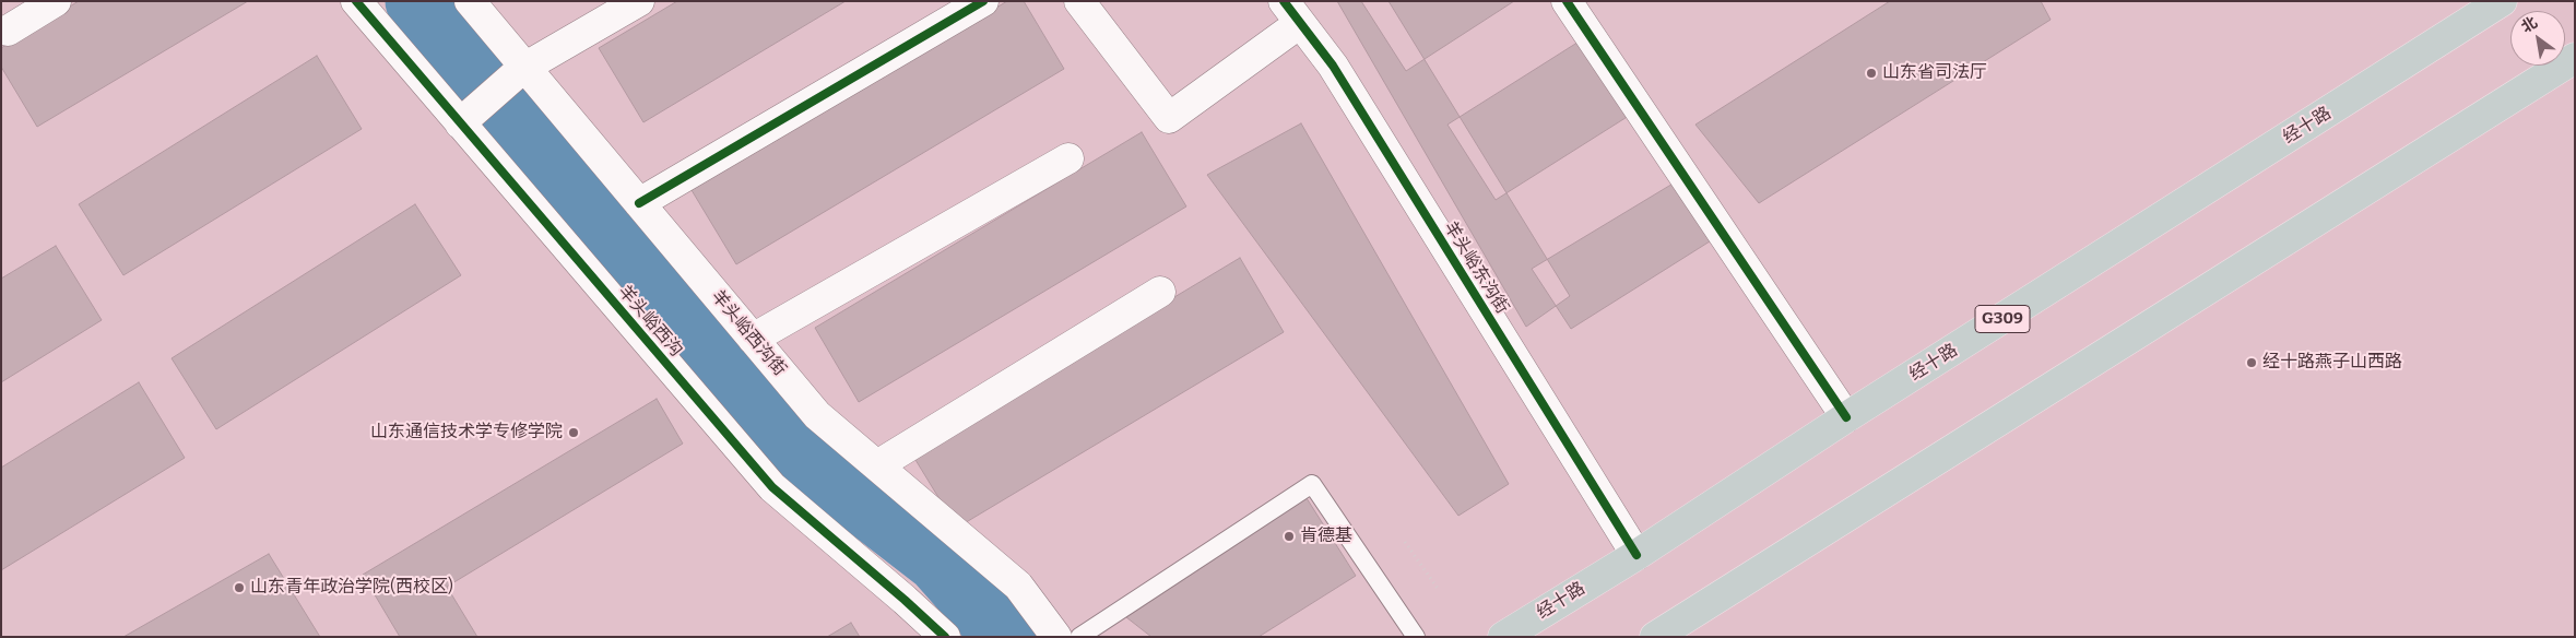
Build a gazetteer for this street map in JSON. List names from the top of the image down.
{
  "streets": {
    "highway": ["经十路", "G309"],
    "street": ["羊头峪东沟街", "羊头峪西沟", "羊头峪西沟街"]
  },
  "crossings": [
    ["经十路", "羊头峪东沟街"]
  ],
  "places": [
    "山东省司法厅",
    "经十路燕子山西路",
    "山东通信技术学专修学院",
    "肯德基",
    "山东青年政治学院(西校区)"
  ],
  "north": "top left"
}
